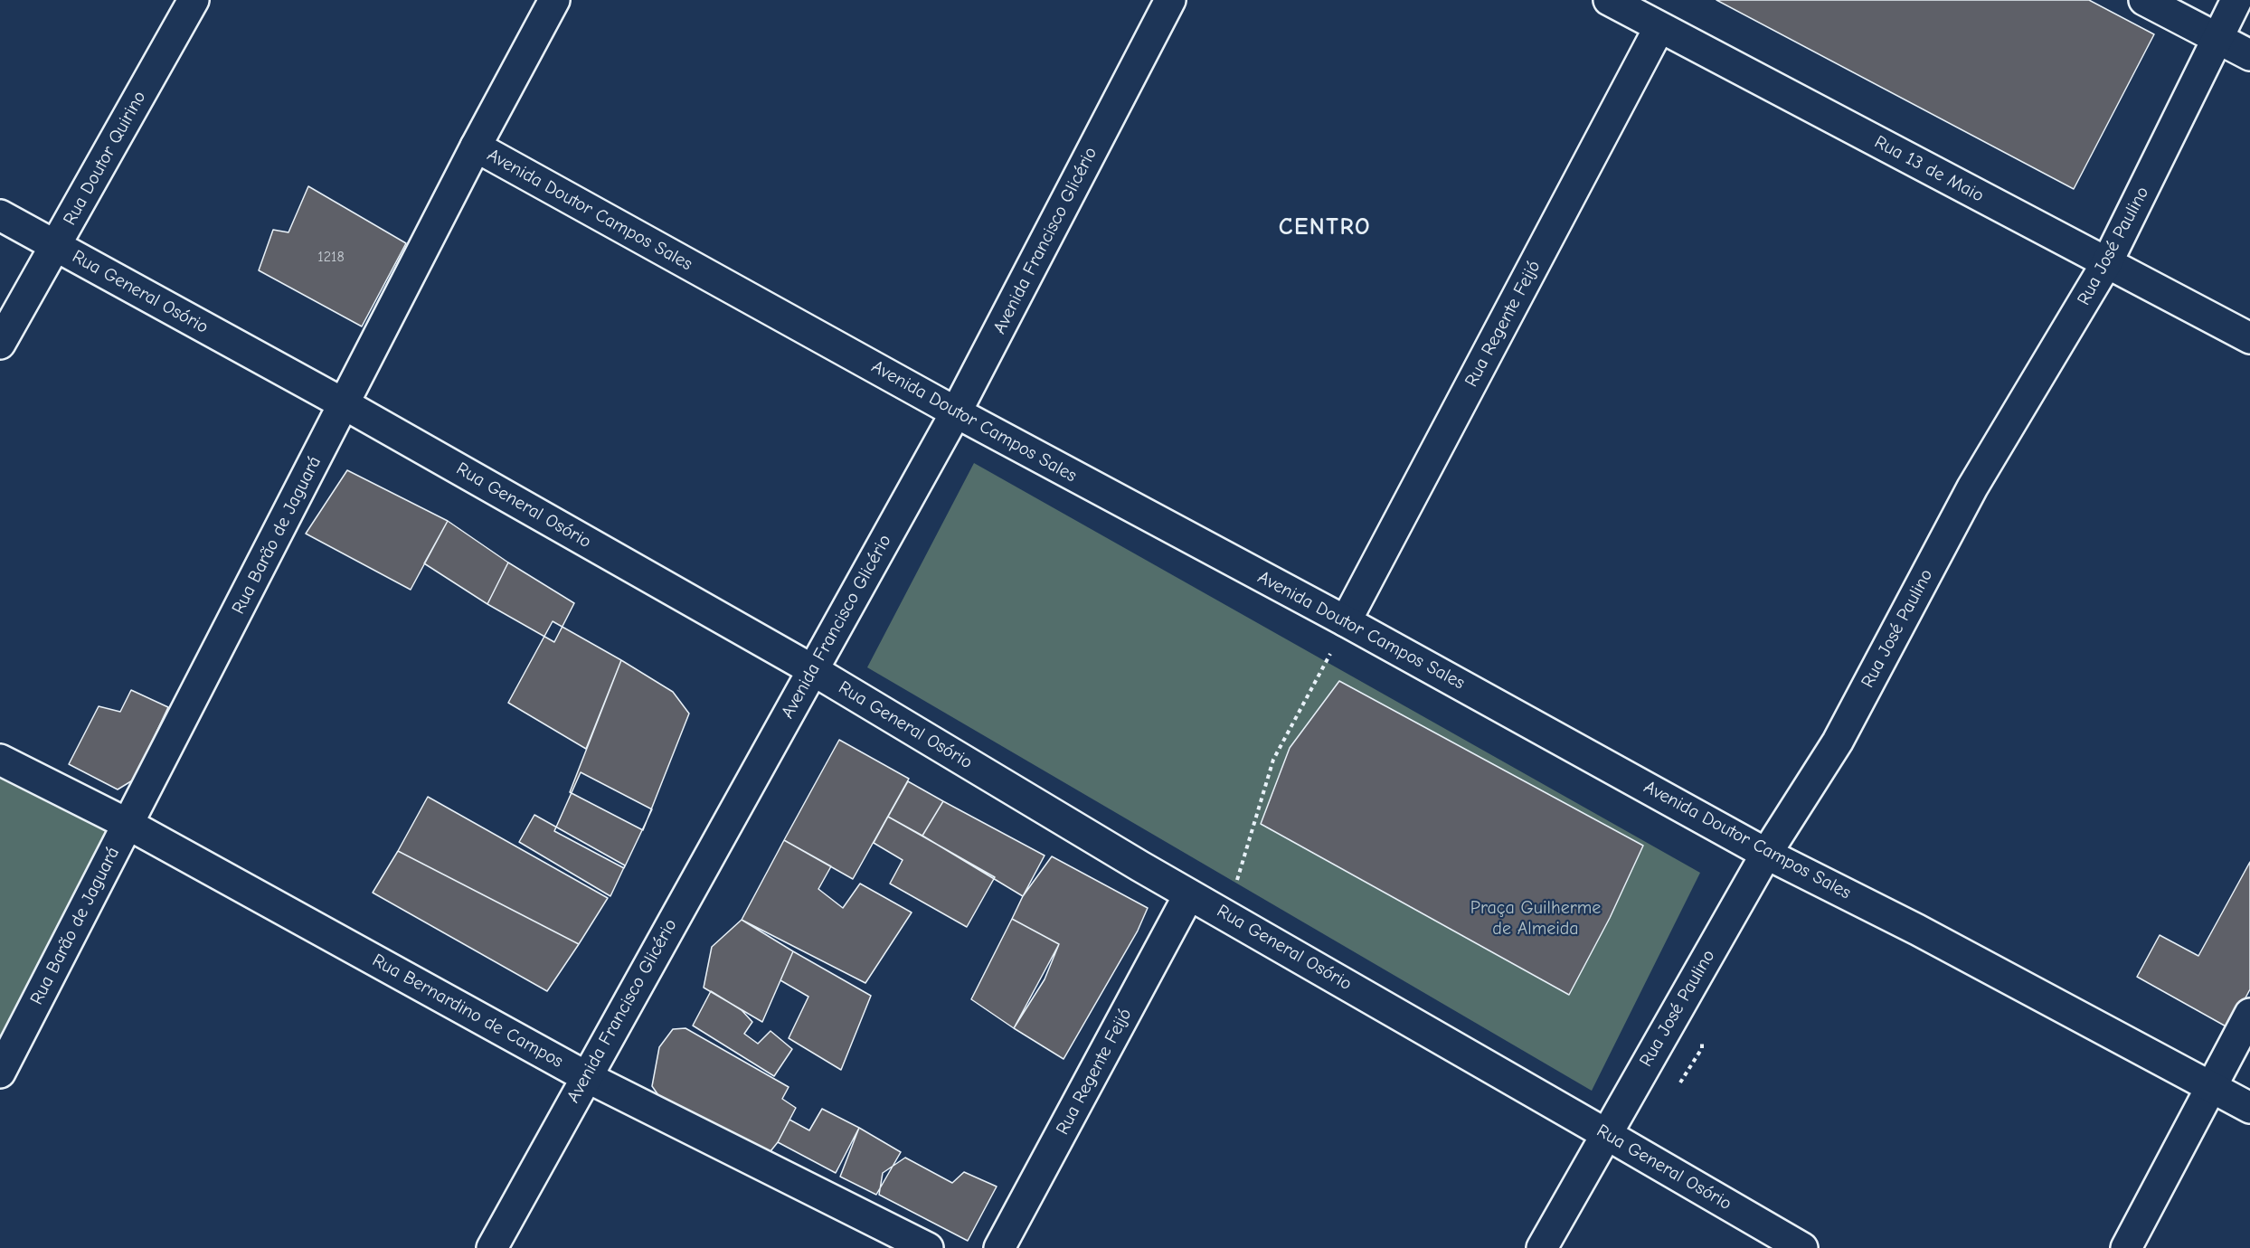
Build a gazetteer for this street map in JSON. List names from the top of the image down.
{
  "streets": {
    "main road": [
      "Rua Doutor Quirino",
      "Rua 13 de Maio",
      "Avenida Doutor Campos Sales",
      "Avenida Francisco Glicério",
      "Rua José Paulino",
      "Rua General Osório",
      "Rua Regente Feijó",
      "Rua Barão de Jaguará",
      "Rua Bernardino de Campos"
    ]
  },
  "crossings": [
    ["Rua Doutor Quirino", "Rua General Osório"],
    ["Rua 13 de Maio", "Rua José Paulino"],
    ["Rua 13 de Maio", "Rua Regente Feijó"],
    ["Avenida Doutor Campos Sales", "Avenida Francisco Glicério"],
    ["Avenida Doutor Campos Sales", "Rua José Paulino"],
    ["Avenida Doutor Campos Sales", "Rua Regente Feijó"],
    ["Avenida Doutor Campos Sales", "Rua Barão de Jaguará"],
    ["Avenida Francisco Glicério", "Rua General Osório"],
    ["Avenida Francisco Glicério", "Rua Bernardino de Campos"],
    ["Rua José Paulino", "Rua General Osório"],
    ["Rua General Osório", "Rua Regente Feijó"],
    ["Rua General Osório", "Rua Barão de Jaguará"],
    ["Rua Barão de Jaguará", "Rua Bernardino de Campos"]
  ],
  "districts": ["CENTRO"],
  "parks": ["Praça Guilherme de Almeida"],
  "house_numbers": ["1218"]
}
